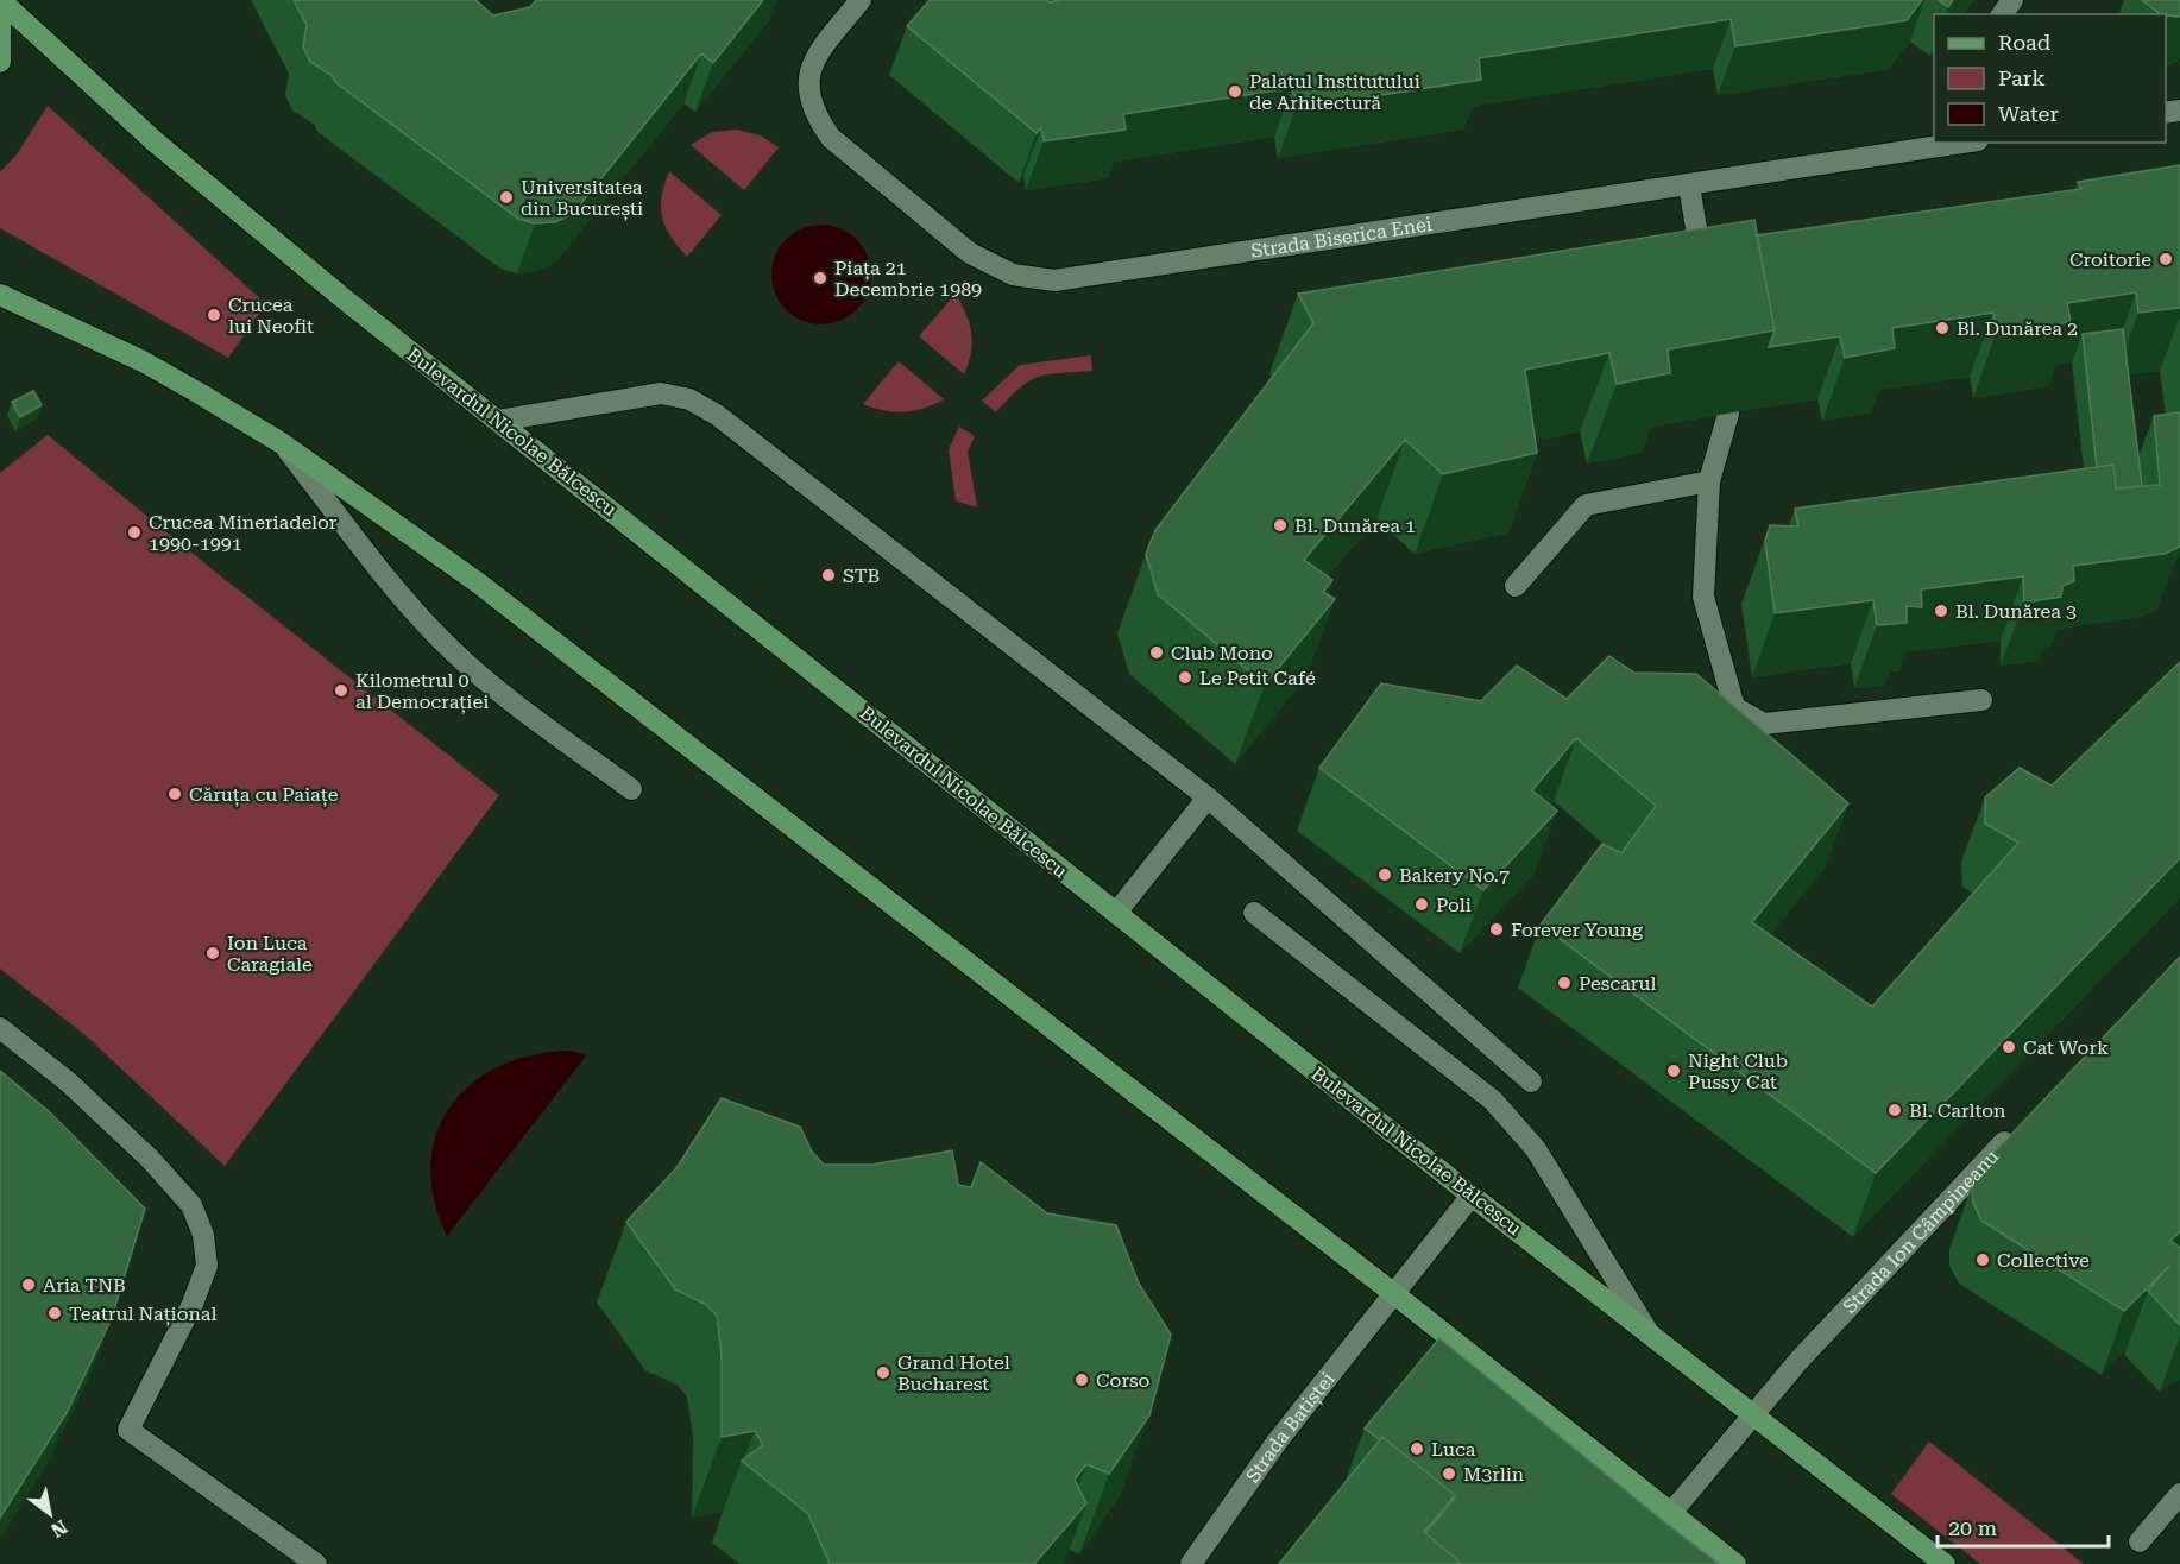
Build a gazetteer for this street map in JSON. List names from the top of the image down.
{
  "streets": {
    "main road": ["Bulevardul Nicolae Bălcescu"],
    "street": ["Strada Biserica Enei", "Strada Ion Câmpineanu", "Strada Batiștei"]
  },
  "crossings": [
    ["Bulevardul Nicolae Bălcescu", "Strada Ion Câmpineanu"],
    ["Bulevardul Nicolae Bălcescu", "Strada Batiștei"]
  ],
  "places": [
    "Palatul Institutului de Arhitectură",
    "Universitatea din București",
    "Croitorie",
    "Piața 21 Decembrie 1989",
    "Crucea lui Neofit",
    "Bl. Dunărea 2",
    "Bl. Dunărea 1",
    "Crucea Mineriadelor 1990-1991",
    "STB",
    "Bl. Dunărea 3",
    "Club Mono",
    "Le Petit Café",
    "Kilometrul 0 al Democrației",
    "Căruța cu Paiațe",
    "Bakery No.7",
    "Poli",
    "Forever Young",
    "Ion Luca Caragiale",
    "Pescarul",
    "Cat Work",
    "Night Club Pussy Cat",
    "Bl. Carlton",
    "Collective",
    "Aria TNB",
    "Teatrul Național",
    "Grand Hotel Bucharest",
    "Corso",
    "Luca",
    "M3rlin"
  ],
  "legend": ["Road", "Park", "Water"],
  "scale_bar": "20 m",
  "north": "bottom right"
}
